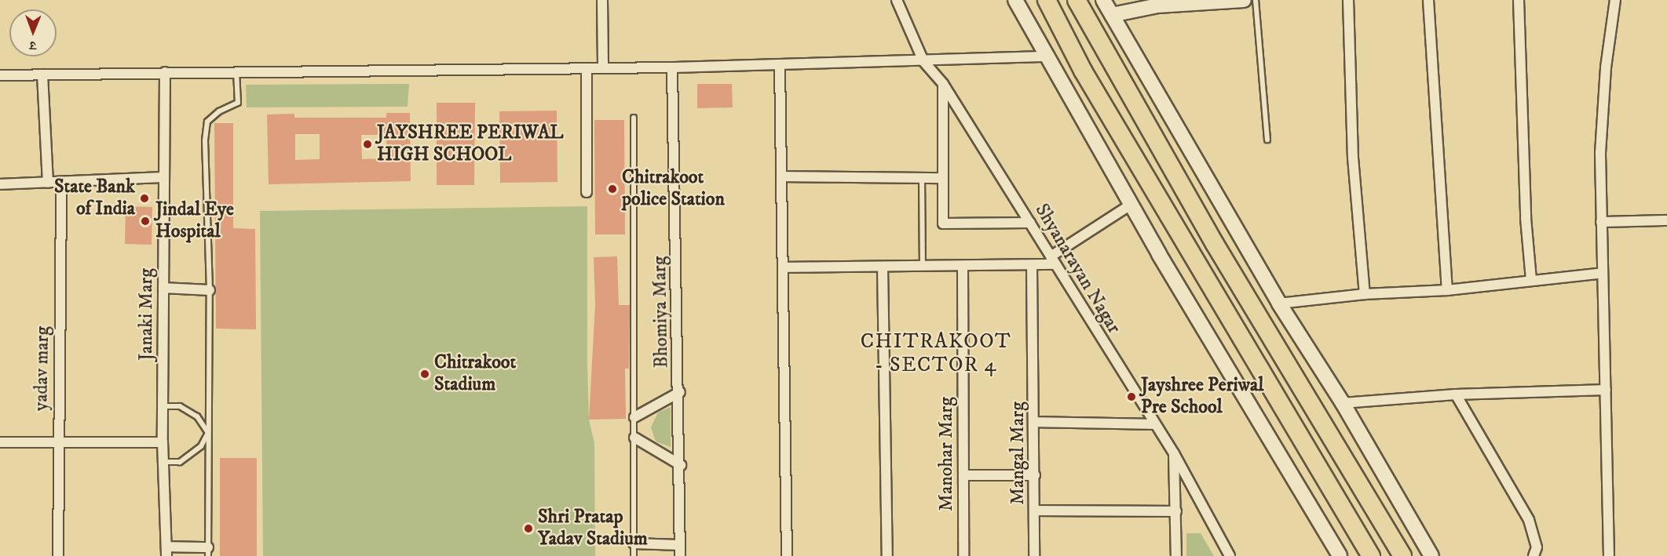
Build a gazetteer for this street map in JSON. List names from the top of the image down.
{
  "streets": {
    "street": [
      "Shyanarayan Nagar",
      "Bhomiya Marg",
      "Janaki Marg",
      "yadav marg",
      "Mangal Marg",
      "Manohar Marg"
    ]
  },
  "districts": ["CHITRAKOOT - SECTOR 4"],
  "places": [
    "JAYSHREE PERIWAL HIGH SCHOOL",
    "Chitrakoot police Station",
    "State Bank of India",
    "Jindal Eye Hospital",
    "Chitrakoot Stadium",
    "Jayshree Periwal Pre School",
    "Shri Pratap Yadav Stadium"
  ],
  "north": "bottom"
}
